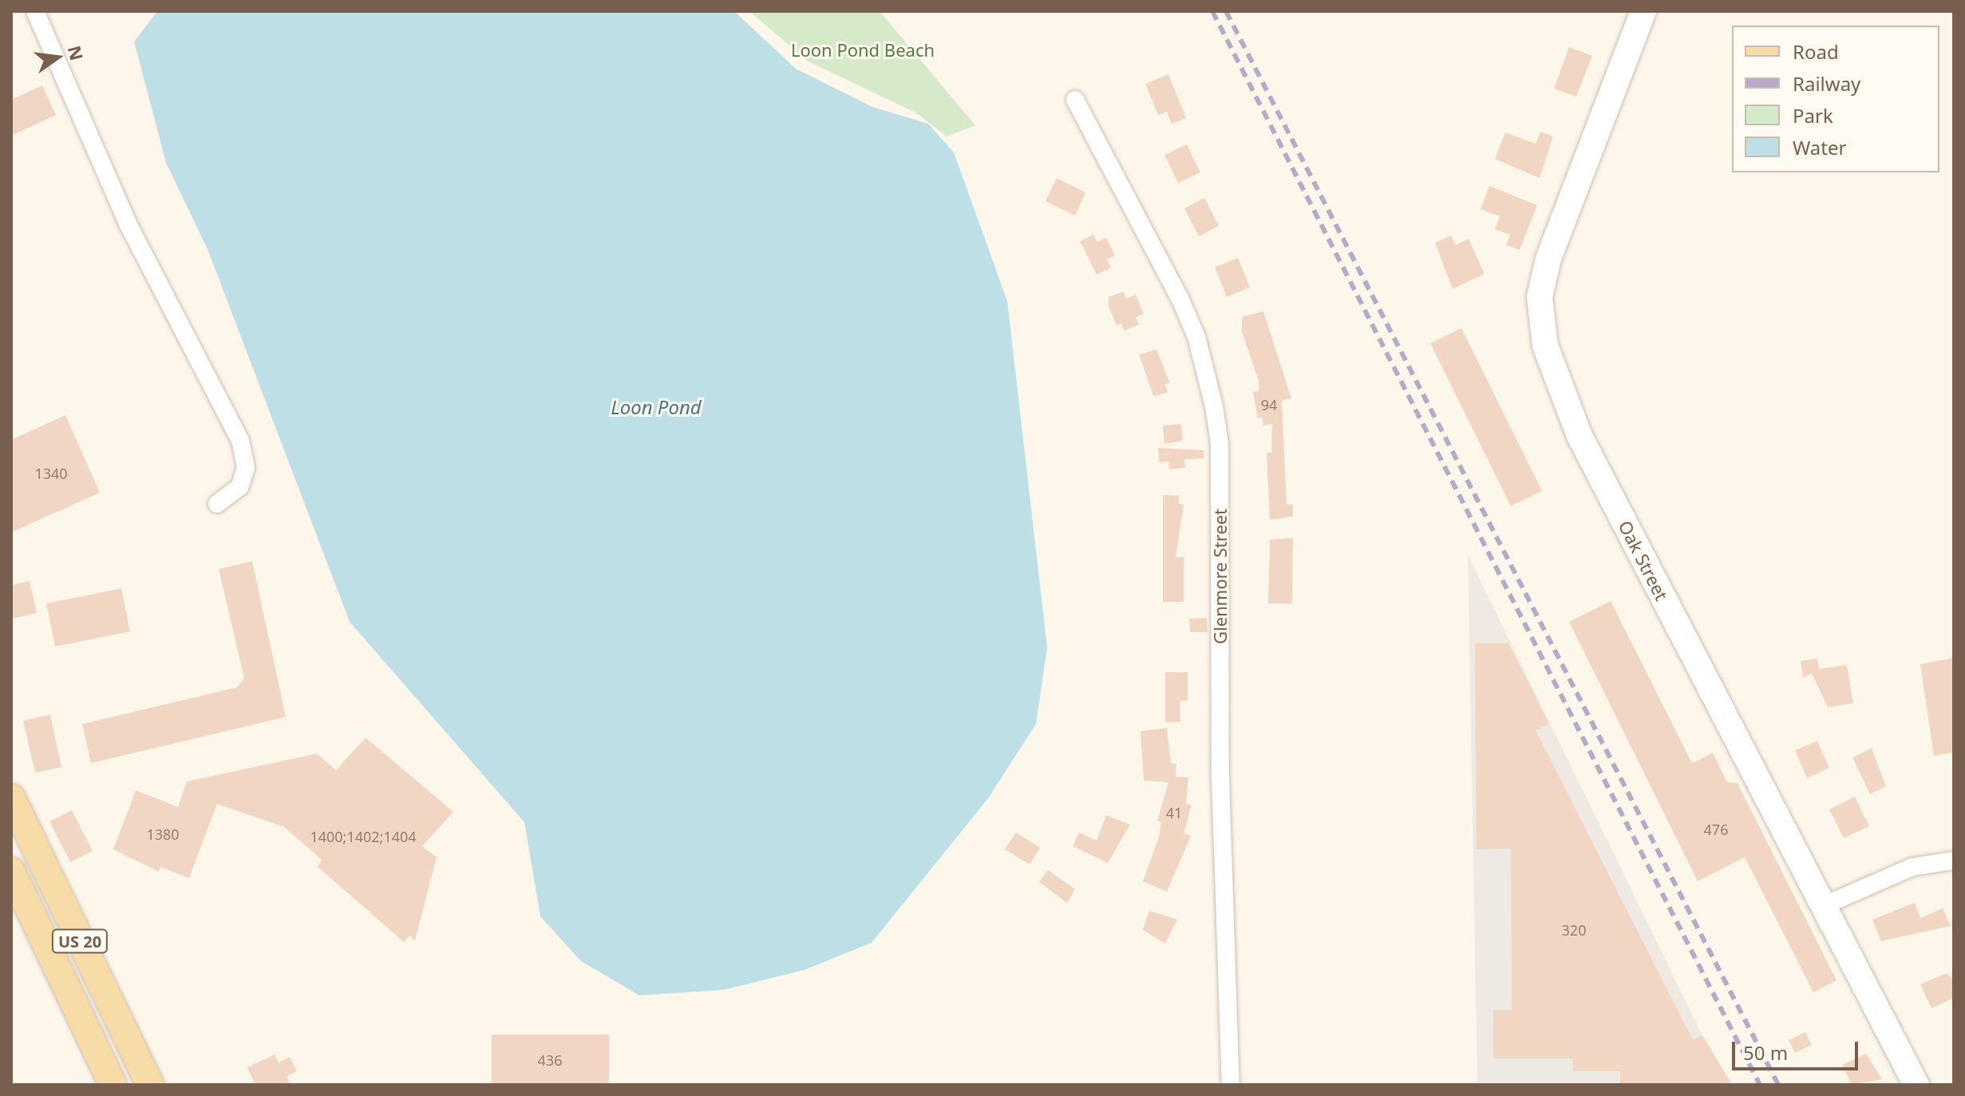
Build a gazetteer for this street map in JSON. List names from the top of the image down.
{
  "streets": {
    "main road": ["US 20"],
    "street": ["Oak Street", "Glenmore Street"]
  },
  "water": ["Loon Pond"],
  "parks": ["Loon Pond Beach"],
  "house_numbers": [
    "94",
    "1340",
    "41",
    "476",
    "1380",
    "1400;1402;1404",
    "320",
    "436"
  ],
  "legend": [
    "Road",
    "Railway",
    "Park",
    "Water"
  ],
  "scale_bar": "50 m",
  "north": "right"
}
